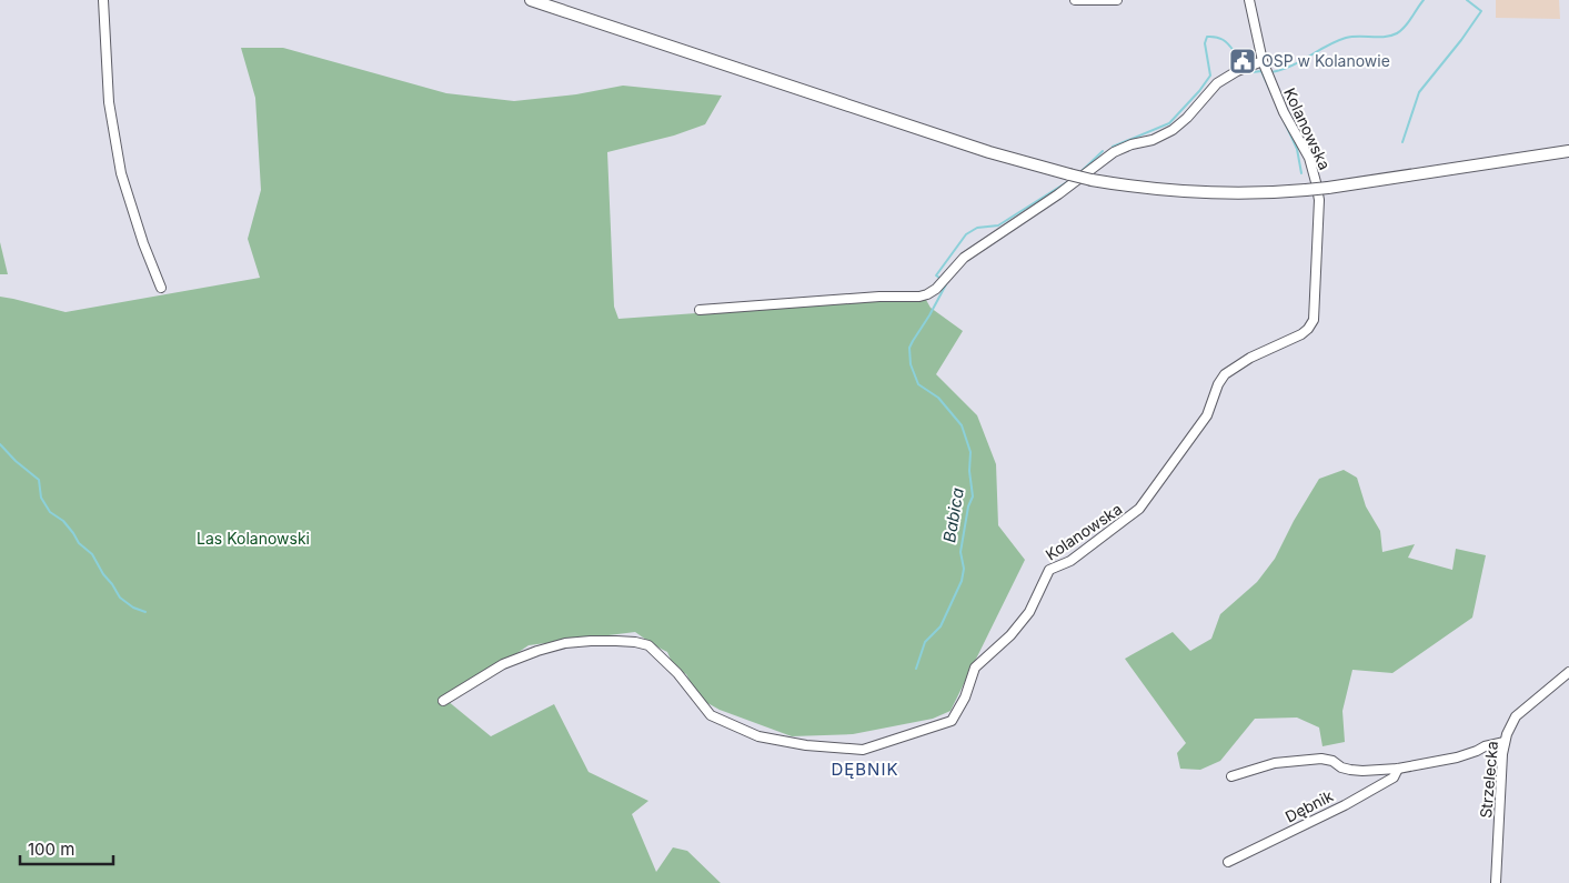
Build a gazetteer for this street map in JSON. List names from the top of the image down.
{
  "streets": {
    "street": ["Kolanowska", "Strzelecka", "Dębnik"]
  },
  "districts": ["DĘBNIK"],
  "water": ["Babica"],
  "parks": ["Las Kolanowski"],
  "places": {
    "public building": ["OSP w Kolanowie"]
  },
  "scale_bar": "100 m"
}
